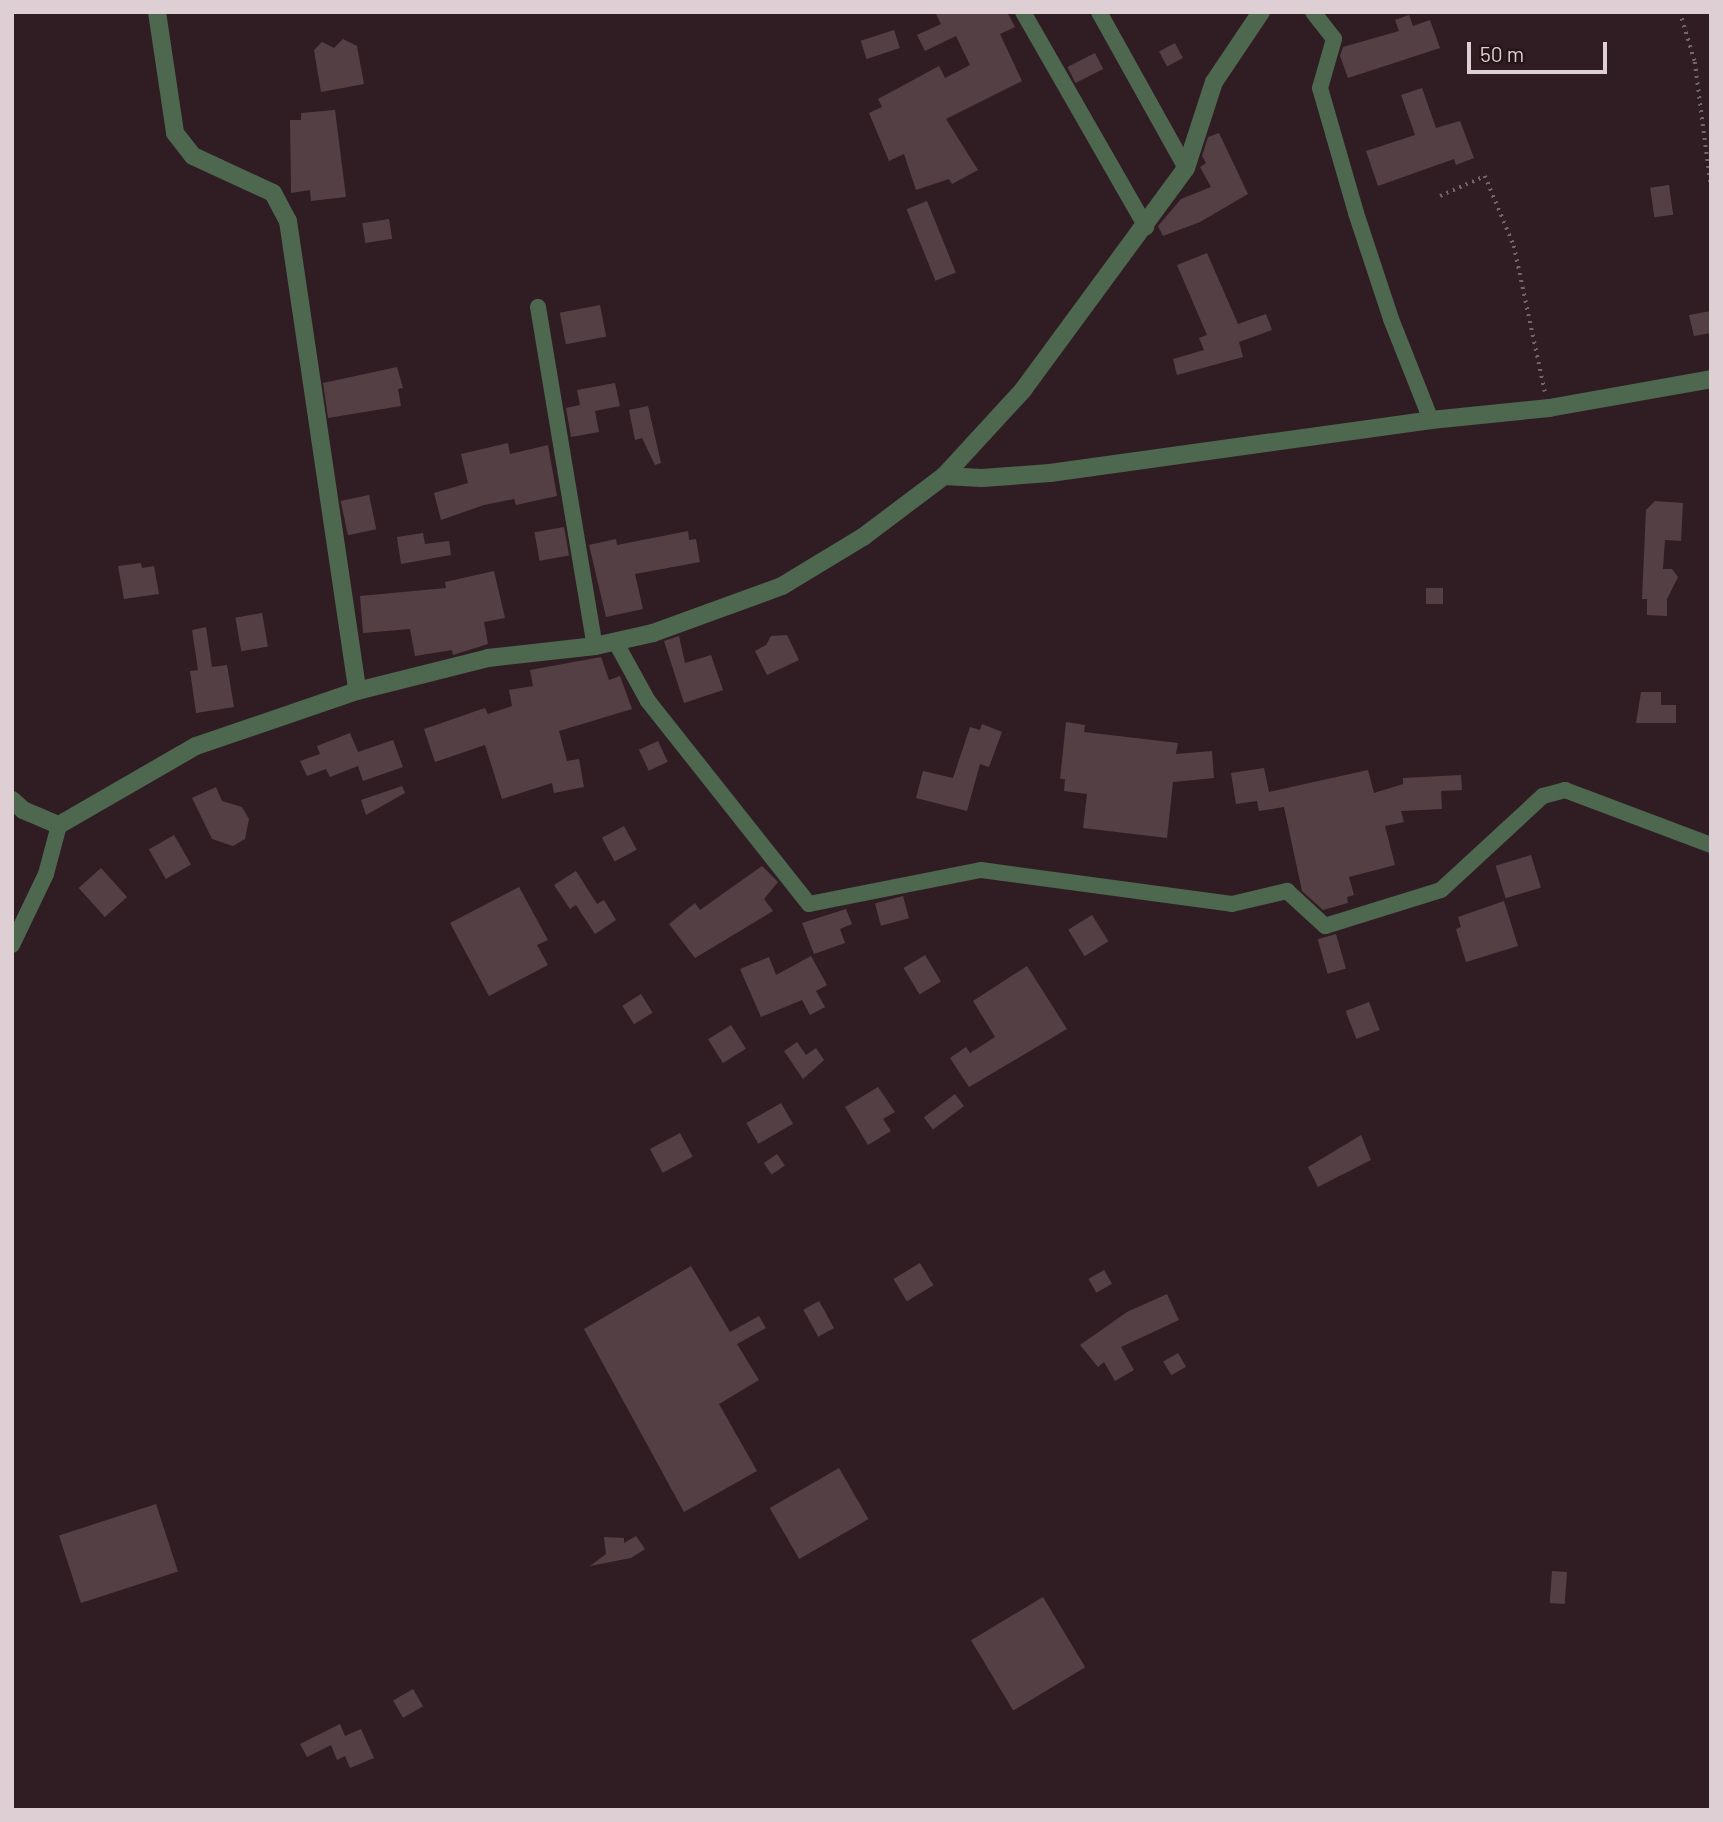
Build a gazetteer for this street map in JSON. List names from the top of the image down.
{
  "scale_bar": "50 m"
}
